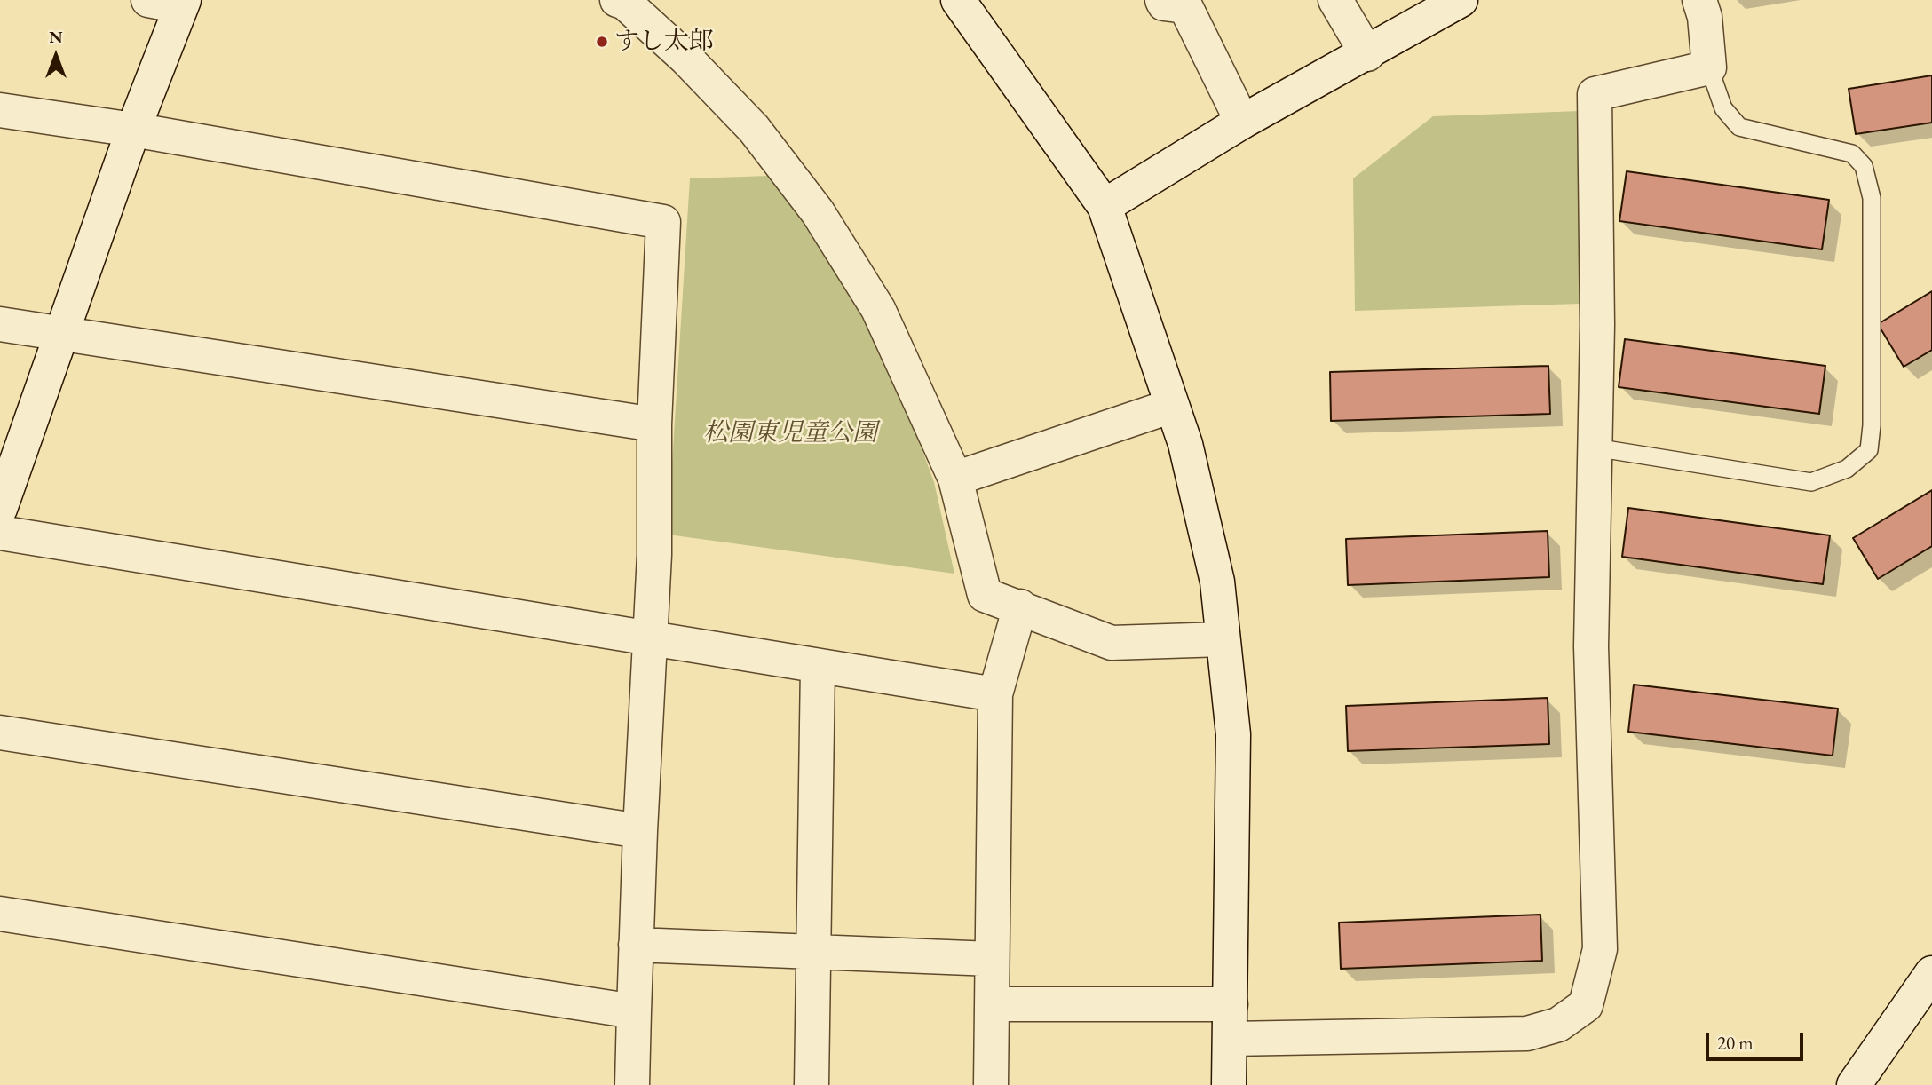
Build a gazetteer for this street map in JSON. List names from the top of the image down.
{
  "parks": ["松園東児童公園"],
  "places": ["すし太郎"],
  "scale_bar": "20 m",
  "north": "top"
}
